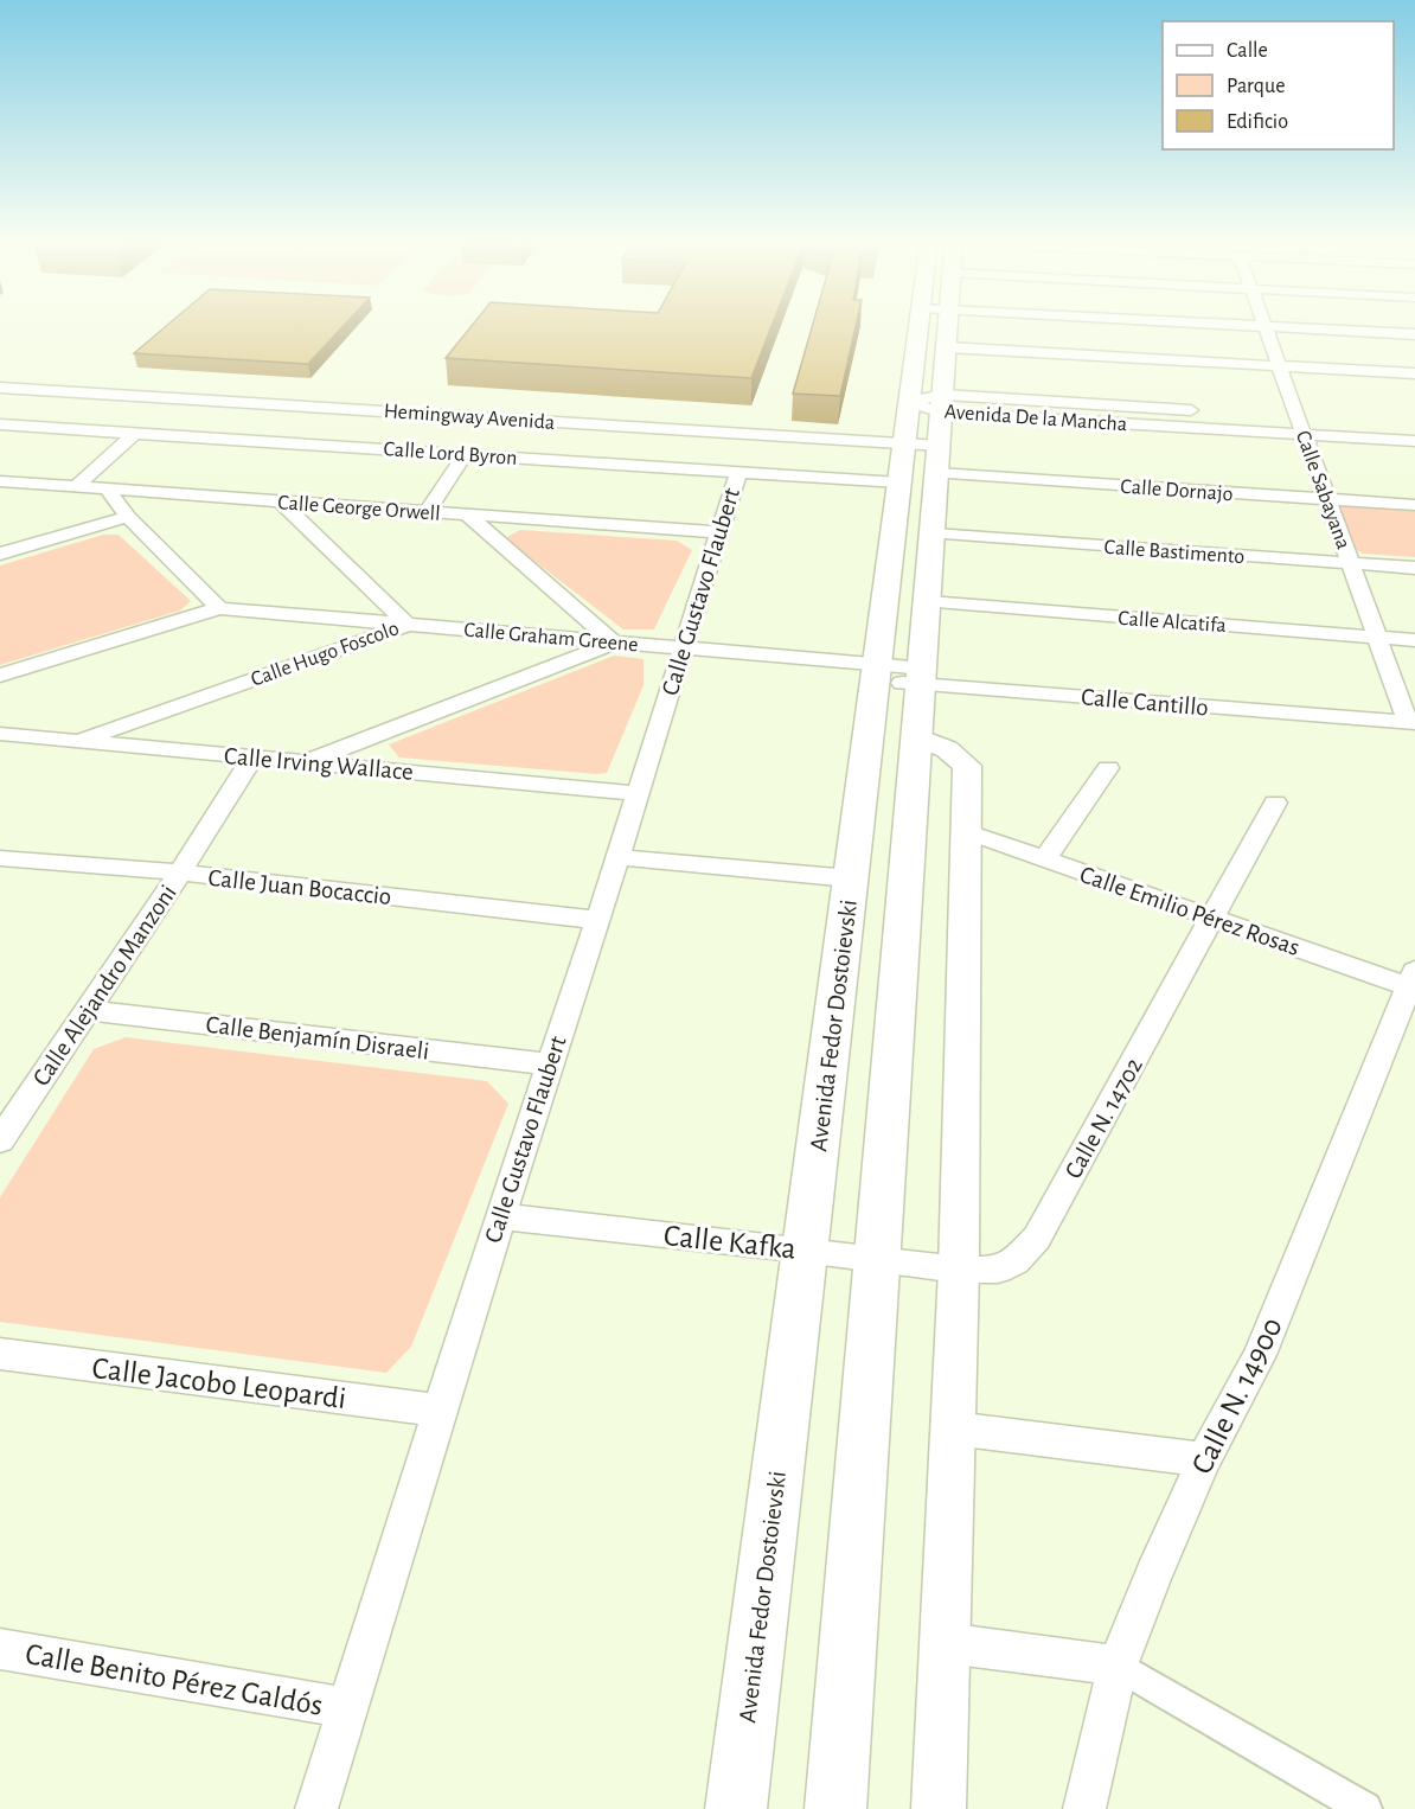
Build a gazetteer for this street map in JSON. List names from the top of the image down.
{
  "streets": {
    "main road": ["Avenida Fedor Dostoievski"],
    "street": [
      "Hemingway Avenida",
      "Avenida De la Mancha",
      "Calle Lord Byron",
      "Calle Dornajo",
      "Calle Sabayana",
      "Calle George Orwell",
      "Calle Bastimento",
      "Calle Gustavo Flaubert",
      "Calle Alcatifa",
      "Calle Graham Greene",
      "Calle Hugo Foscolo",
      "Calle Cantillo",
      "Calle Irving Wallace",
      "Calle Juan Bocaccio",
      "Calle Emilio Pérez Rosas",
      "Calle Alejandro Manzoni",
      "Calle Benjamín Disraeli",
      "Calle N. 14702",
      "Calle Kafka",
      "Calle Jacobo Leopardi",
      "Calle N. 14900",
      "Calle Benito Pérez Galdós"
    ]
  },
  "crossings": [
    ["Hemingway Avenida", "Avenida Fedor Dostoievski"],
    ["Avenida De la Mancha", "Calle Sabayana"],
    ["Avenida De la Mancha", "Avenida Fedor Dostoievski"],
    ["Calle Lord Byron", "Calle Gustavo Flaubert"],
    ["Calle Lord Byron", "Avenida Fedor Dostoievski"],
    ["Calle Dornajo", "Calle Sabayana"],
    ["Calle Dornajo", "Avenida Fedor Dostoievski"],
    ["Calle Sabayana", "Calle Bastimento"],
    ["Calle Sabayana", "Calle Alcatifa"],
    ["Calle Sabayana", "Calle Cantillo"],
    ["Calle George Orwell", "Calle Gustavo Flaubert"],
    ["Calle George Orwell", "Calle Hugo Foscolo"],
    ["Calle Bastimento", "Avenida Fedor Dostoievski"],
    ["Calle Gustavo Flaubert", "Calle Graham Greene"],
    ["Calle Gustavo Flaubert", "Calle Irving Wallace"],
    ["Calle Gustavo Flaubert", "Calle Juan Bocaccio"],
    ["Calle Gustavo Flaubert", "Calle Benjamín Disraeli"],
    ["Calle Gustavo Flaubert", "Calle Kafka"],
    ["Calle Gustavo Flaubert", "Calle Jacobo Leopardi"],
    ["Calle Gustavo Flaubert", "Calle Benito Pérez Galdós"],
    ["Calle Alcatifa", "Avenida Fedor Dostoievski"],
    ["Calle Graham Greene", "Calle Hugo Foscolo"],
    ["Calle Graham Greene", "Calle Cantillo"],
    ["Calle Graham Greene", "Avenida Fedor Dostoievski"],
    ["Calle Hugo Foscolo", "Calle Irving Wallace"],
    ["Calle Cantillo", "Avenida Fedor Dostoievski"],
    ["Calle Irving Wallace", "Calle Alejandro Manzoni"],
    ["Calle Juan Bocaccio", "Calle Alejandro Manzoni"],
    ["Calle Emilio Pérez Rosas", "Calle N. 14702"],
    ["Calle Emilio Pérez Rosas", "Calle N. 14900"],
    ["Calle Alejandro Manzoni", "Calle Benjamín Disraeli"],
    ["Avenida Fedor Dostoievski", "Calle Kafka"],
    ["Calle N. 14702", "Calle Kafka"]
  ],
  "legend": ["Calle", "Parque", "Edificio"]
}
